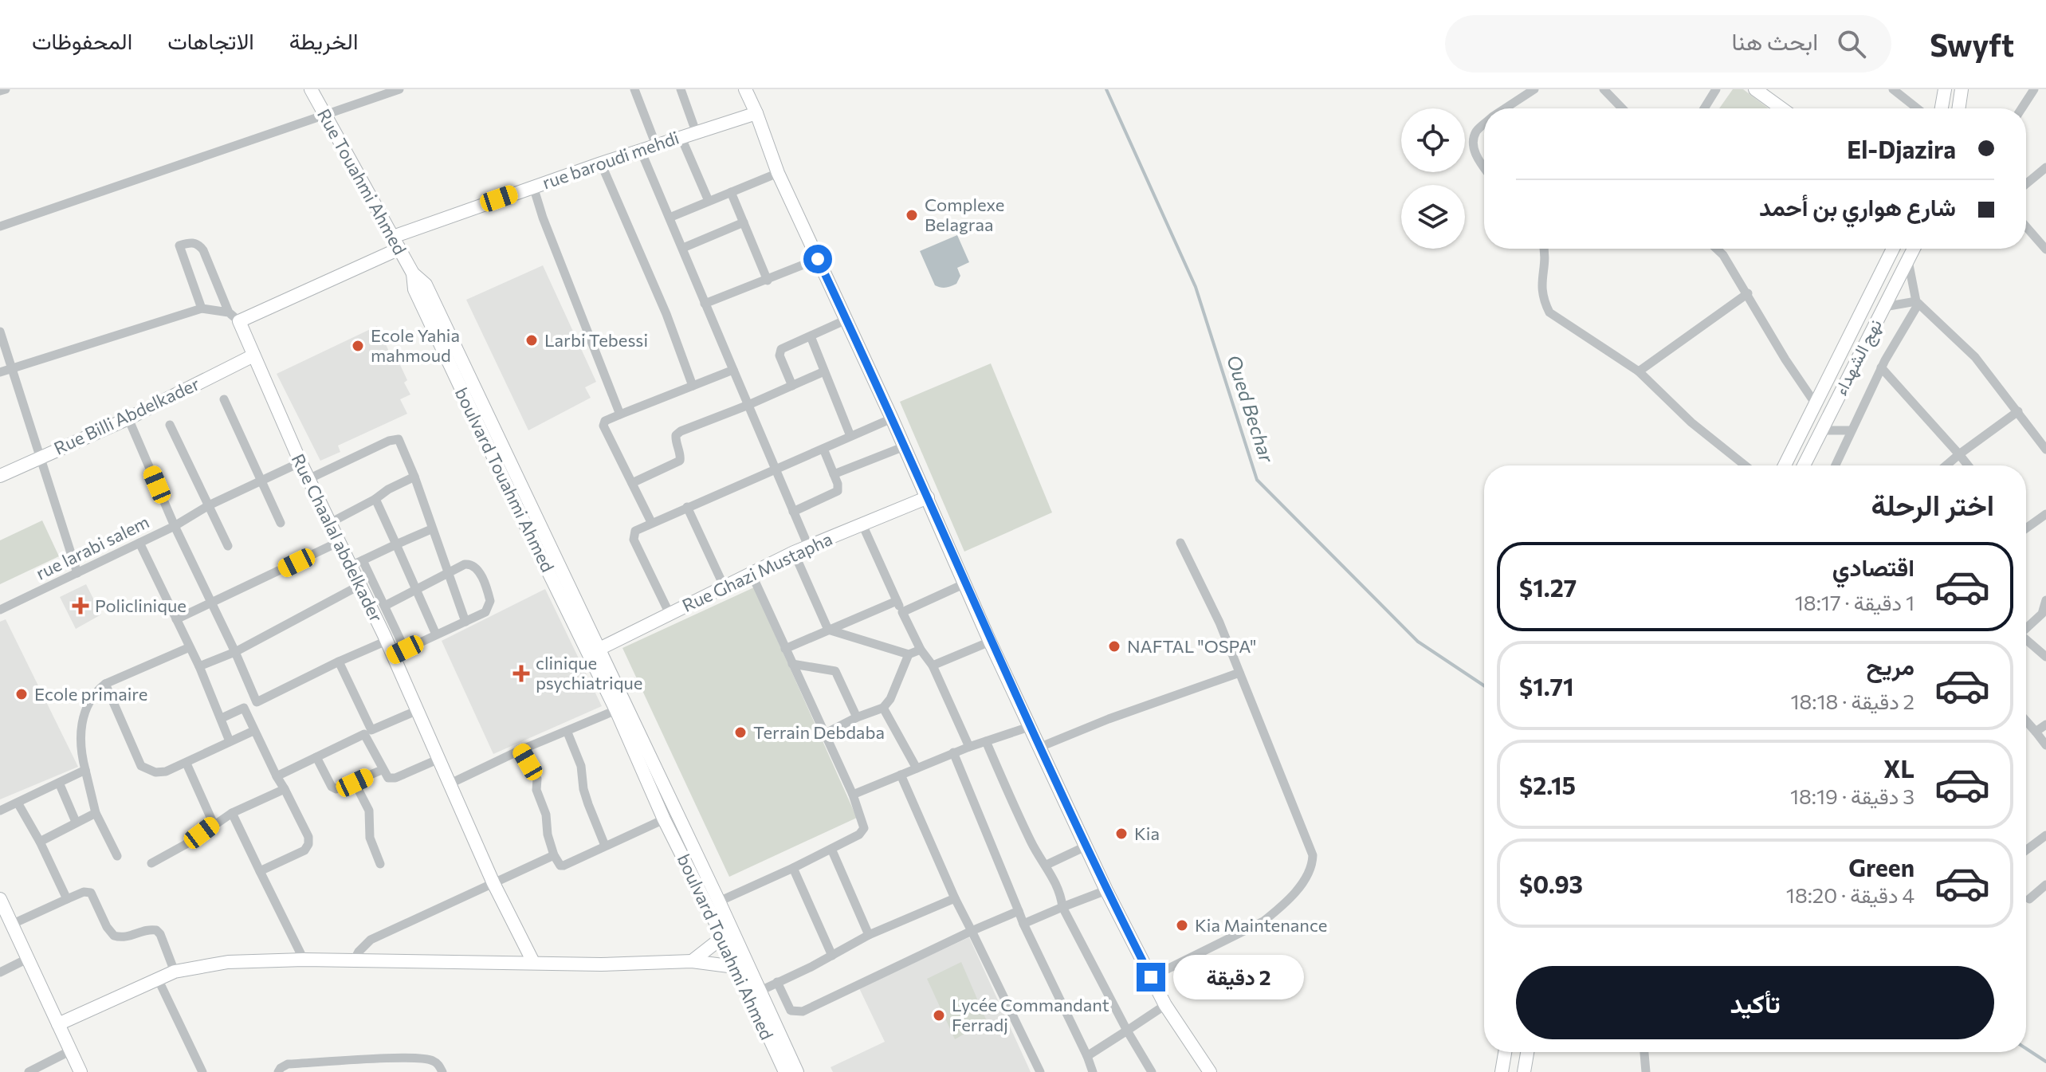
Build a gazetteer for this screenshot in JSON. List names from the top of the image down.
{
  "streets": {
    "main road": [
      "rue baroudi mehdi",
      "Rue Touahmi Ahmed",
      "نهج الشهداء",
      "Rue Billi Abdelkader",
      "boulvard Touahmi Ahmed",
      "Rue Chaalal abdelkader",
      "Rue Ghazi Mustapha"
    ],
    "street": ["rue larabi salem"]
  },
  "crossings": [
    ["rue baroudi mehdi", "Rue Touahmi Ahmed"],
    ["rue baroudi mehdi", "Rue Chaalal abdelkader"],
    ["Rue Touahmi Ahmed", "boulvard Touahmi Ahmed"],
    ["Rue Billi Abdelkader", "Rue Chaalal abdelkader"],
    ["boulvard Touahmi Ahmed", "Rue Ghazi Mustapha"],
    ["Rue Chaalal abdelkader", "rue larabi salem"]
  ],
  "water": ["Oued Bechar"],
  "places": {
    "other": [
      "Complexe Belagraa",
      "Larbi Tebessi",
      "Ecole Yahia mahmoud",
      "NAFTAL \"OSPA\"",
      "Ecole primaire",
      "Terrain Debdaba",
      "Kia",
      "Kia Maintenance",
      "Lycée Commandant Ferradj"
    ],
    "health": ["Policlinique", "clinique psychiatrique"]
  },
  "page": {
    "header": "Swyft",
    "search": "ابحث هنا",
    "nav": ["الخريطة", "الاتجاهات", "المحفوظات"],
    "banner": ["El-Djazira", "شارع هواري بن أحمد"],
    "heading": "اختر الرحلة",
    "list": [
      {
        "name": "اقتصادي",
        "note": "1 دقيقة · 18:17",
        "value": "$1.27"
      },
      {
        "name": "مريح",
        "note": "2 دقيقة · 18:18",
        "value": "$1.71"
      },
      {
        "name": "XL",
        "note": "3 دقيقة · 18:19",
        "value": "$2.15"
      },
      {
        "name": "Green",
        "note": "4 دقيقة · 18:20",
        "value": "$0.93"
      }
    ],
    "buttons": "تأكيد",
    "bubble": "2 دقيقة"
  }
}
